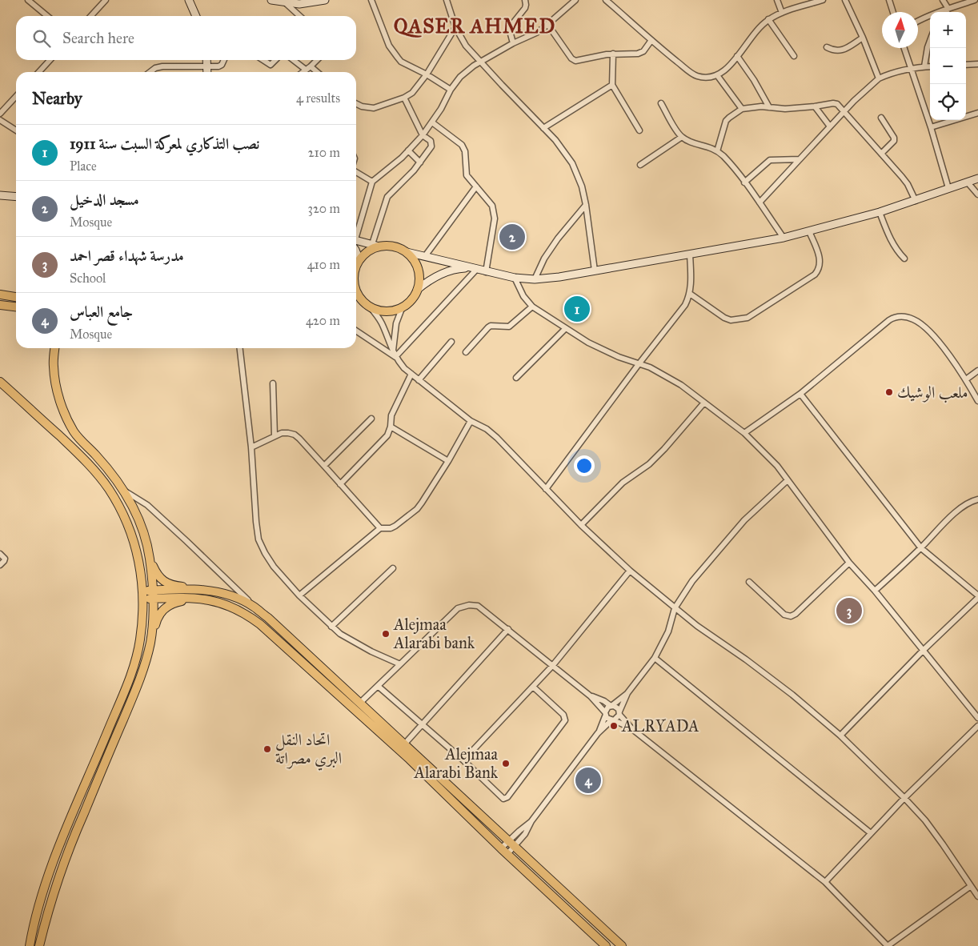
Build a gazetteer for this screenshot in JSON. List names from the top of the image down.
{
  "districts": ["QASER AHMED"],
  "places": [
    "ملعب الوشيك",
    "Alejmaa Alarabi bank",
    "ALRYADA",
    "اتحاد النقل البري مصراتة",
    "Alejmaa Alarabi Bank"
  ],
  "north": "top",
  "page": {
    "map_buttons": ["+", "−"],
    "search": "Search here",
    "heading": ["Nearby", "4 results"],
    "list": [
      {
        "mark": "1",
        "name": "نصب التذكاري لمعركة السبت سنة 1911",
        "note": "Place",
        "value": "210 m"
      },
      {
        "mark": "2",
        "name": "مسجد الدخيل",
        "note": "Mosque",
        "value": "320 m"
      },
      {
        "mark": "3",
        "name": "مدرسة شهداء قصر احمد",
        "note": "School",
        "value": "410 m"
      },
      {
        "mark": "4",
        "name": "جامع العباس",
        "note": "Mosque",
        "value": "420 m"
      }
    ],
    "pins": [
      "2",
      "1",
      "3",
      "4"
    ]
  }
}
